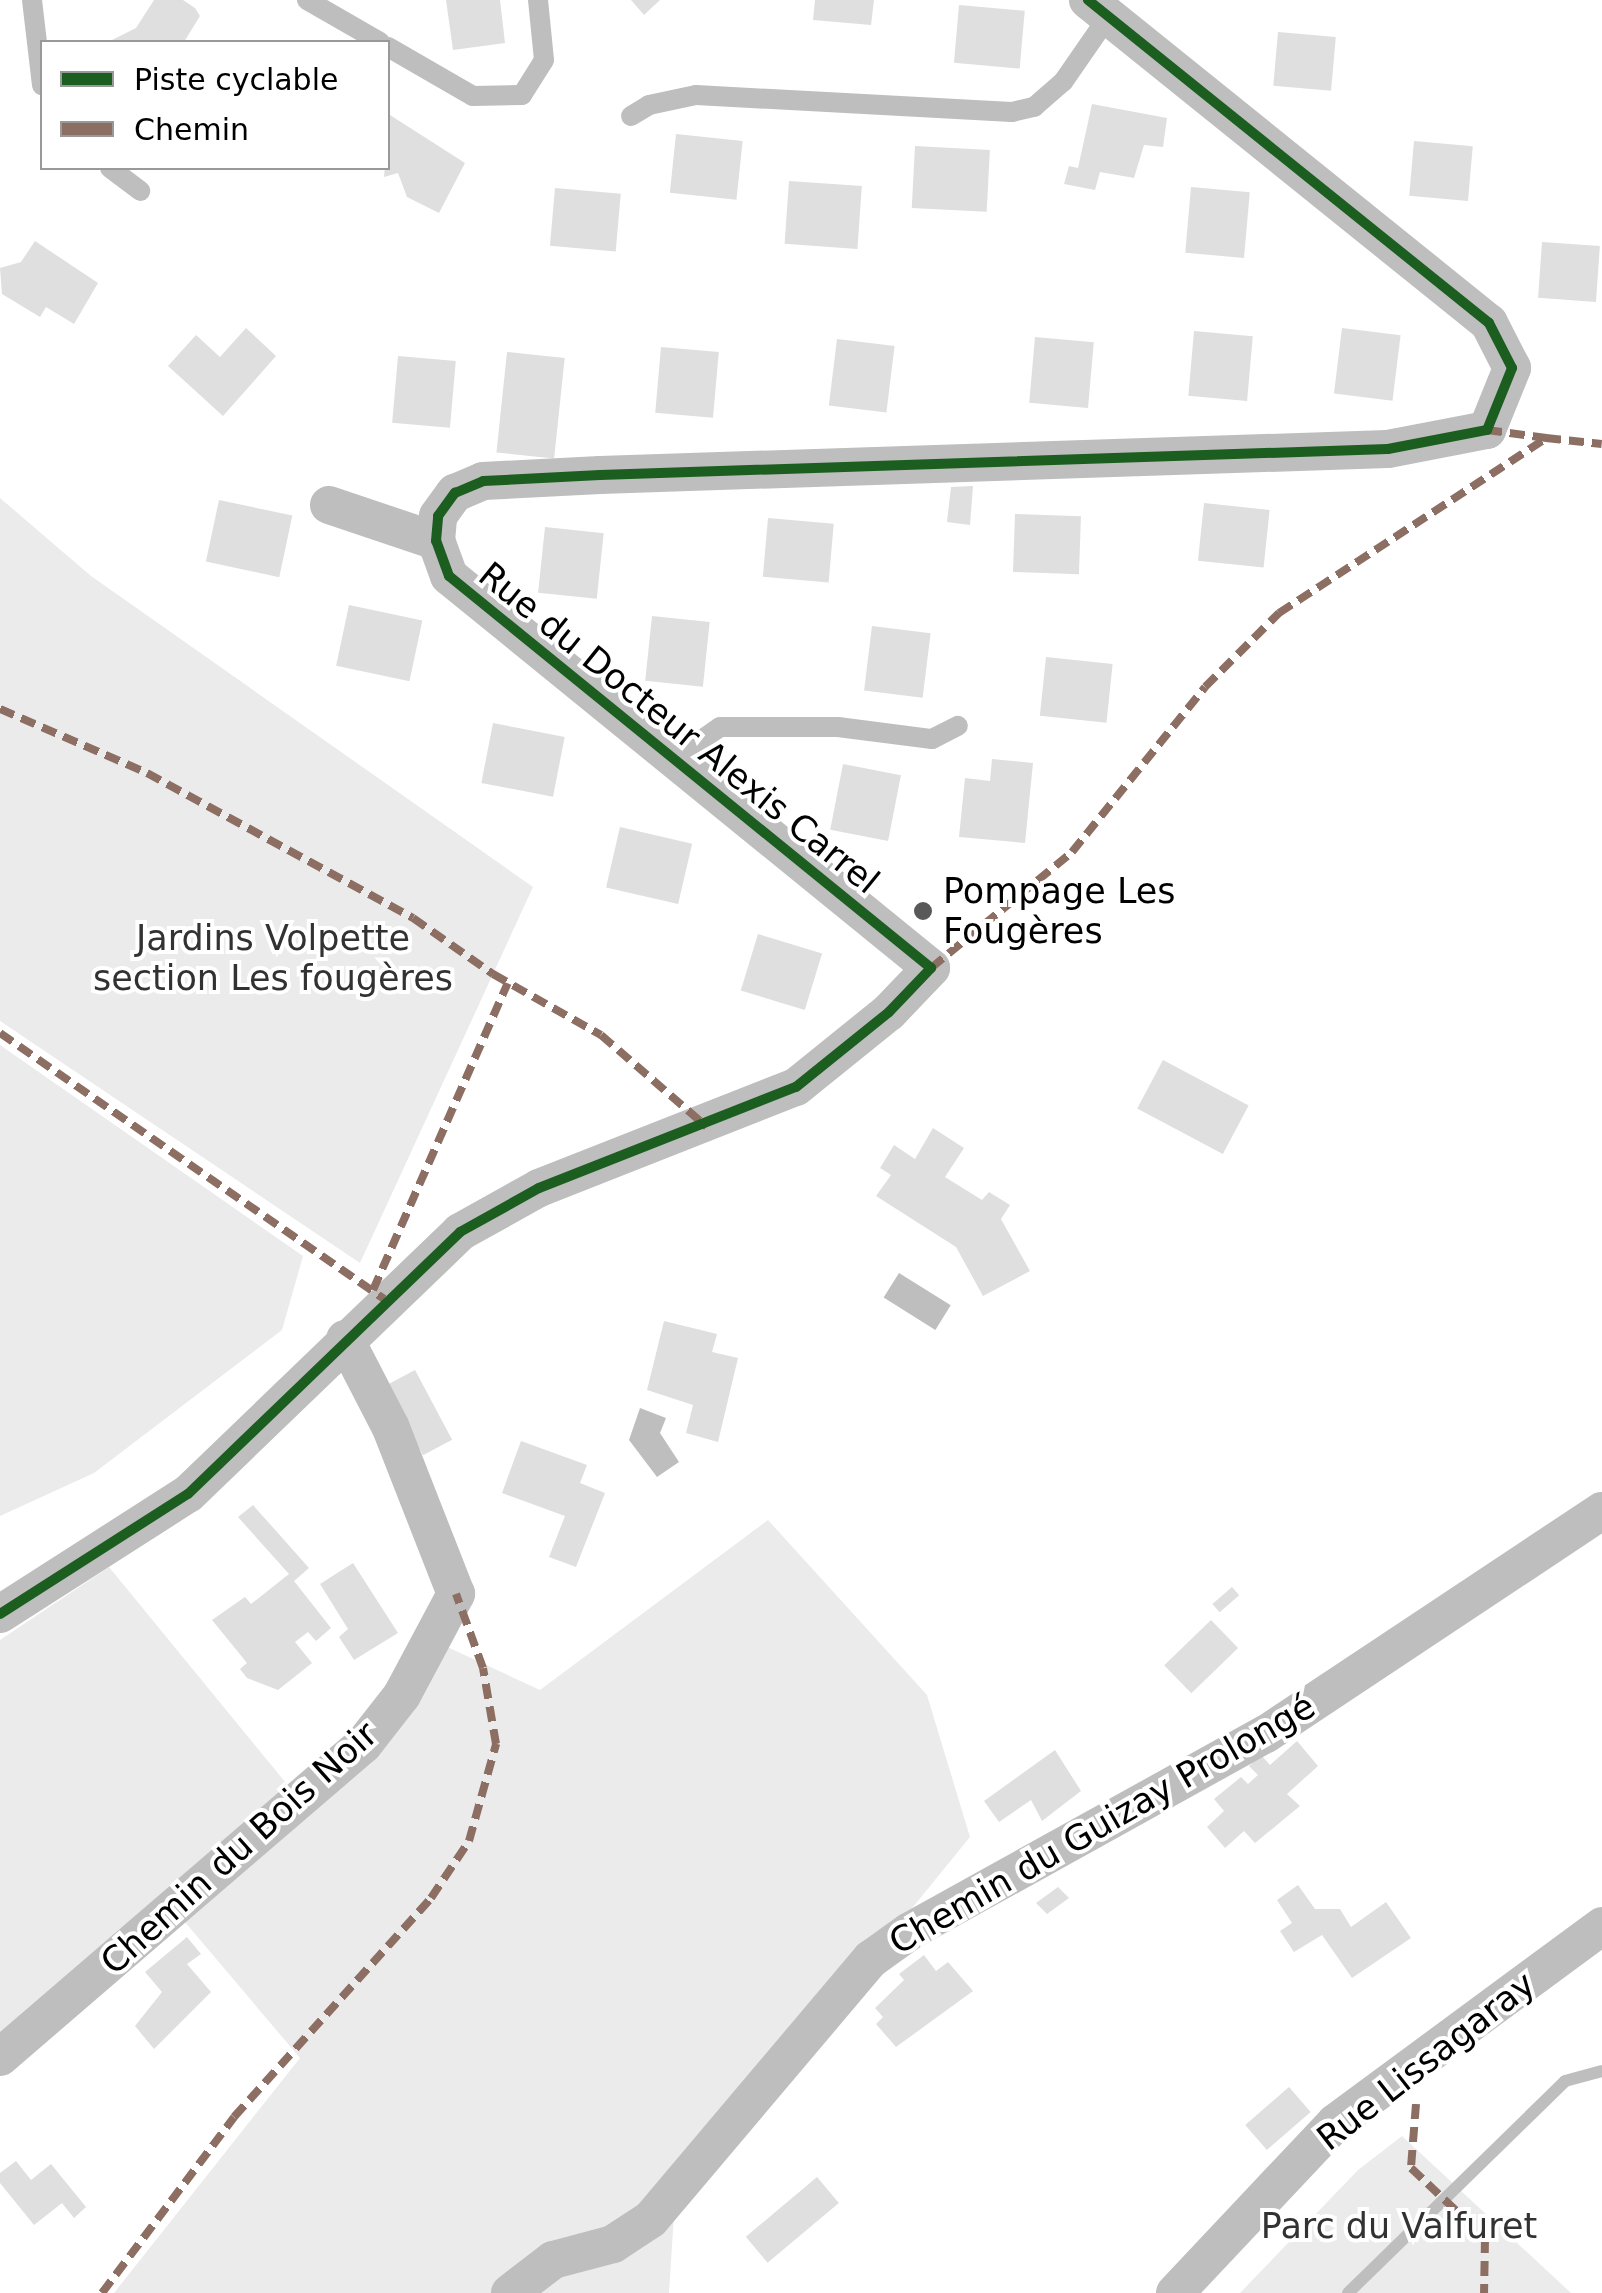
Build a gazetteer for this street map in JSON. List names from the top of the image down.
{
  "streets": {
    "street": [
      "Rue du Docteur Alexis Carrel",
      "Chemin du Guizay Prolongé",
      "Chemin du Bois Noir",
      "Rue Lissagaray"
    ]
  },
  "crossings": [
    ["Rue du Docteur Alexis Carrel", "Chemin du Bois Noir"]
  ],
  "parks": ["Jardins Volpette section Les fougères", "Parc du Valfuret"],
  "places": ["Pompage Les Fougères"],
  "legend": ["Piste cyclable", "Chemin"]
}
